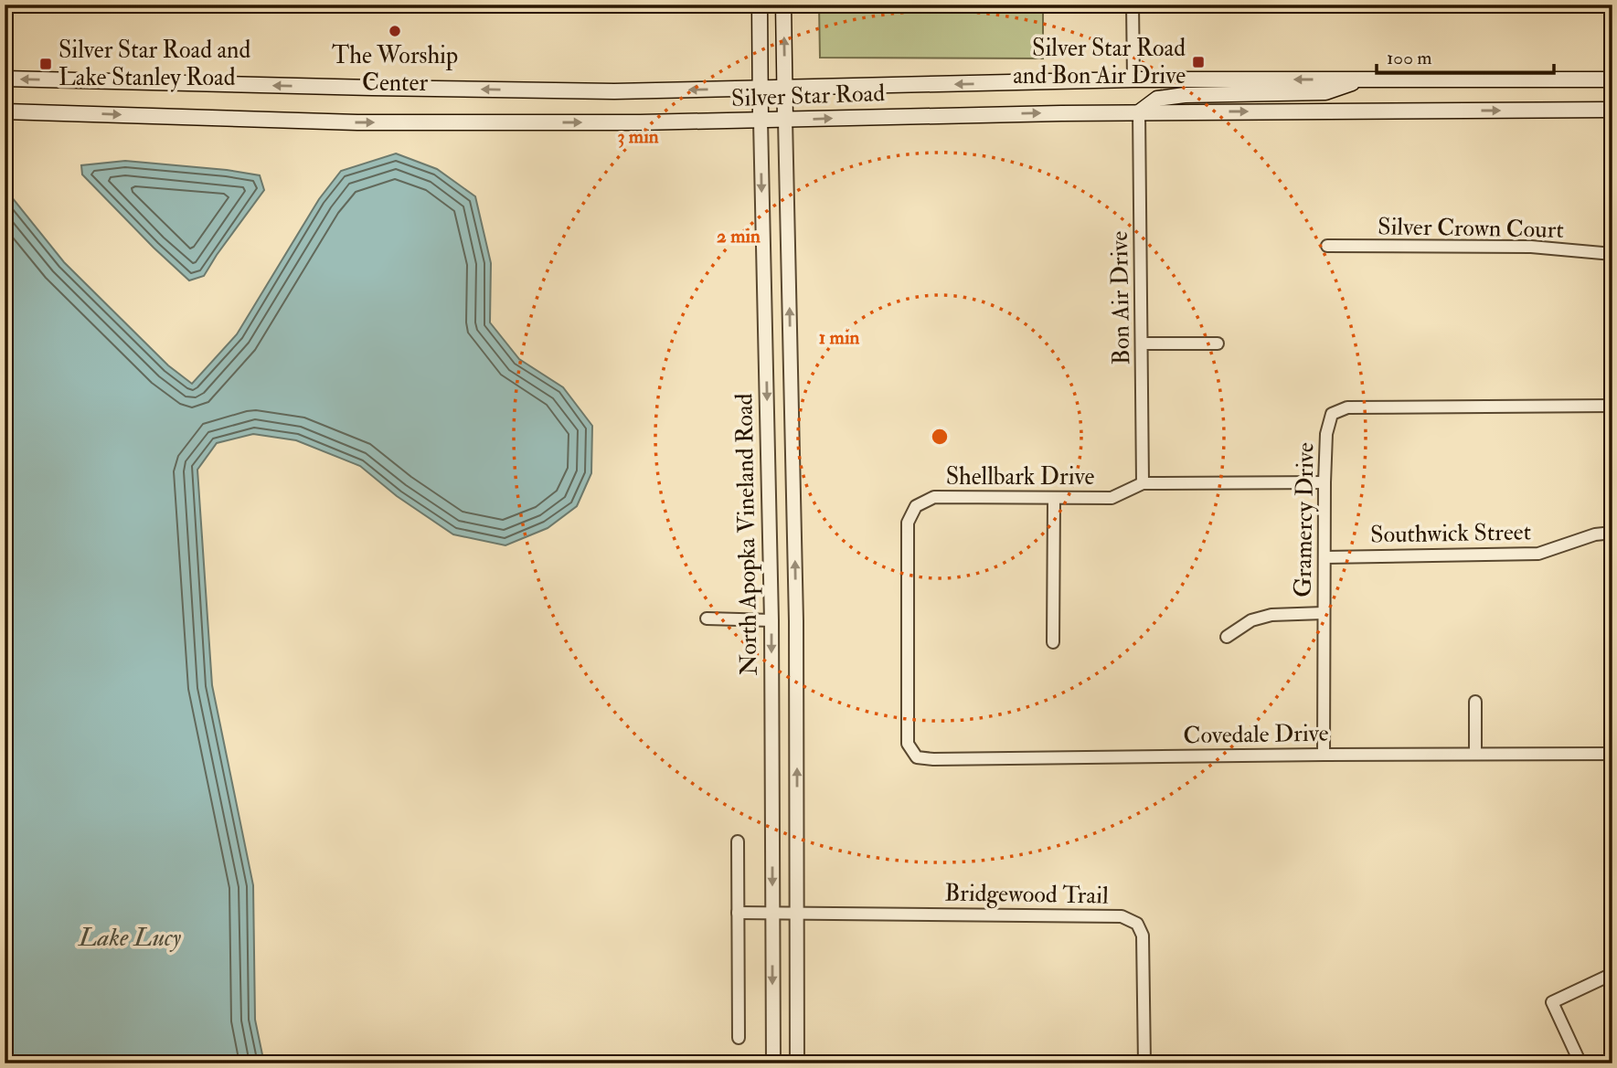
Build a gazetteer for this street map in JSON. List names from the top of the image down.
{
  "streets": {
    "main road": ["Silver Star Road", "North Apopka Vineland Road"],
    "street": [
      "Silver Crown Court",
      "Bon Air Drive",
      "Shellbark Drive",
      "Gramercy Drive",
      "Southwick Street",
      "Covedale Drive",
      "Bridgewood Trail"
    ]
  },
  "crossings": [
    ["Silver Star Road", "Bon Air Drive"],
    ["Silver Star Road", "North Apopka Vineland Road"],
    ["Bon Air Drive", "Shellbark Drive"],
    ["Shellbark Drive", "Gramercy Drive"],
    ["Shellbark Drive", "Covedale Drive"],
    ["Gramercy Drive", "Southwick Street"],
    ["Gramercy Drive", "Covedale Drive"],
    ["North Apopka Vineland Road", "Bridgewood Trail"]
  ],
  "water": ["Lake Lucy"],
  "places": {
    "other": ["The Worship Center"],
    "transit": ["Silver Star Road and Bon Air Drive", "Silver Star Road and Lake Stanley Road"]
  },
  "scale_bar": "100 m",
  "rings": ["3 min", "2 min", "1 min"]
}
